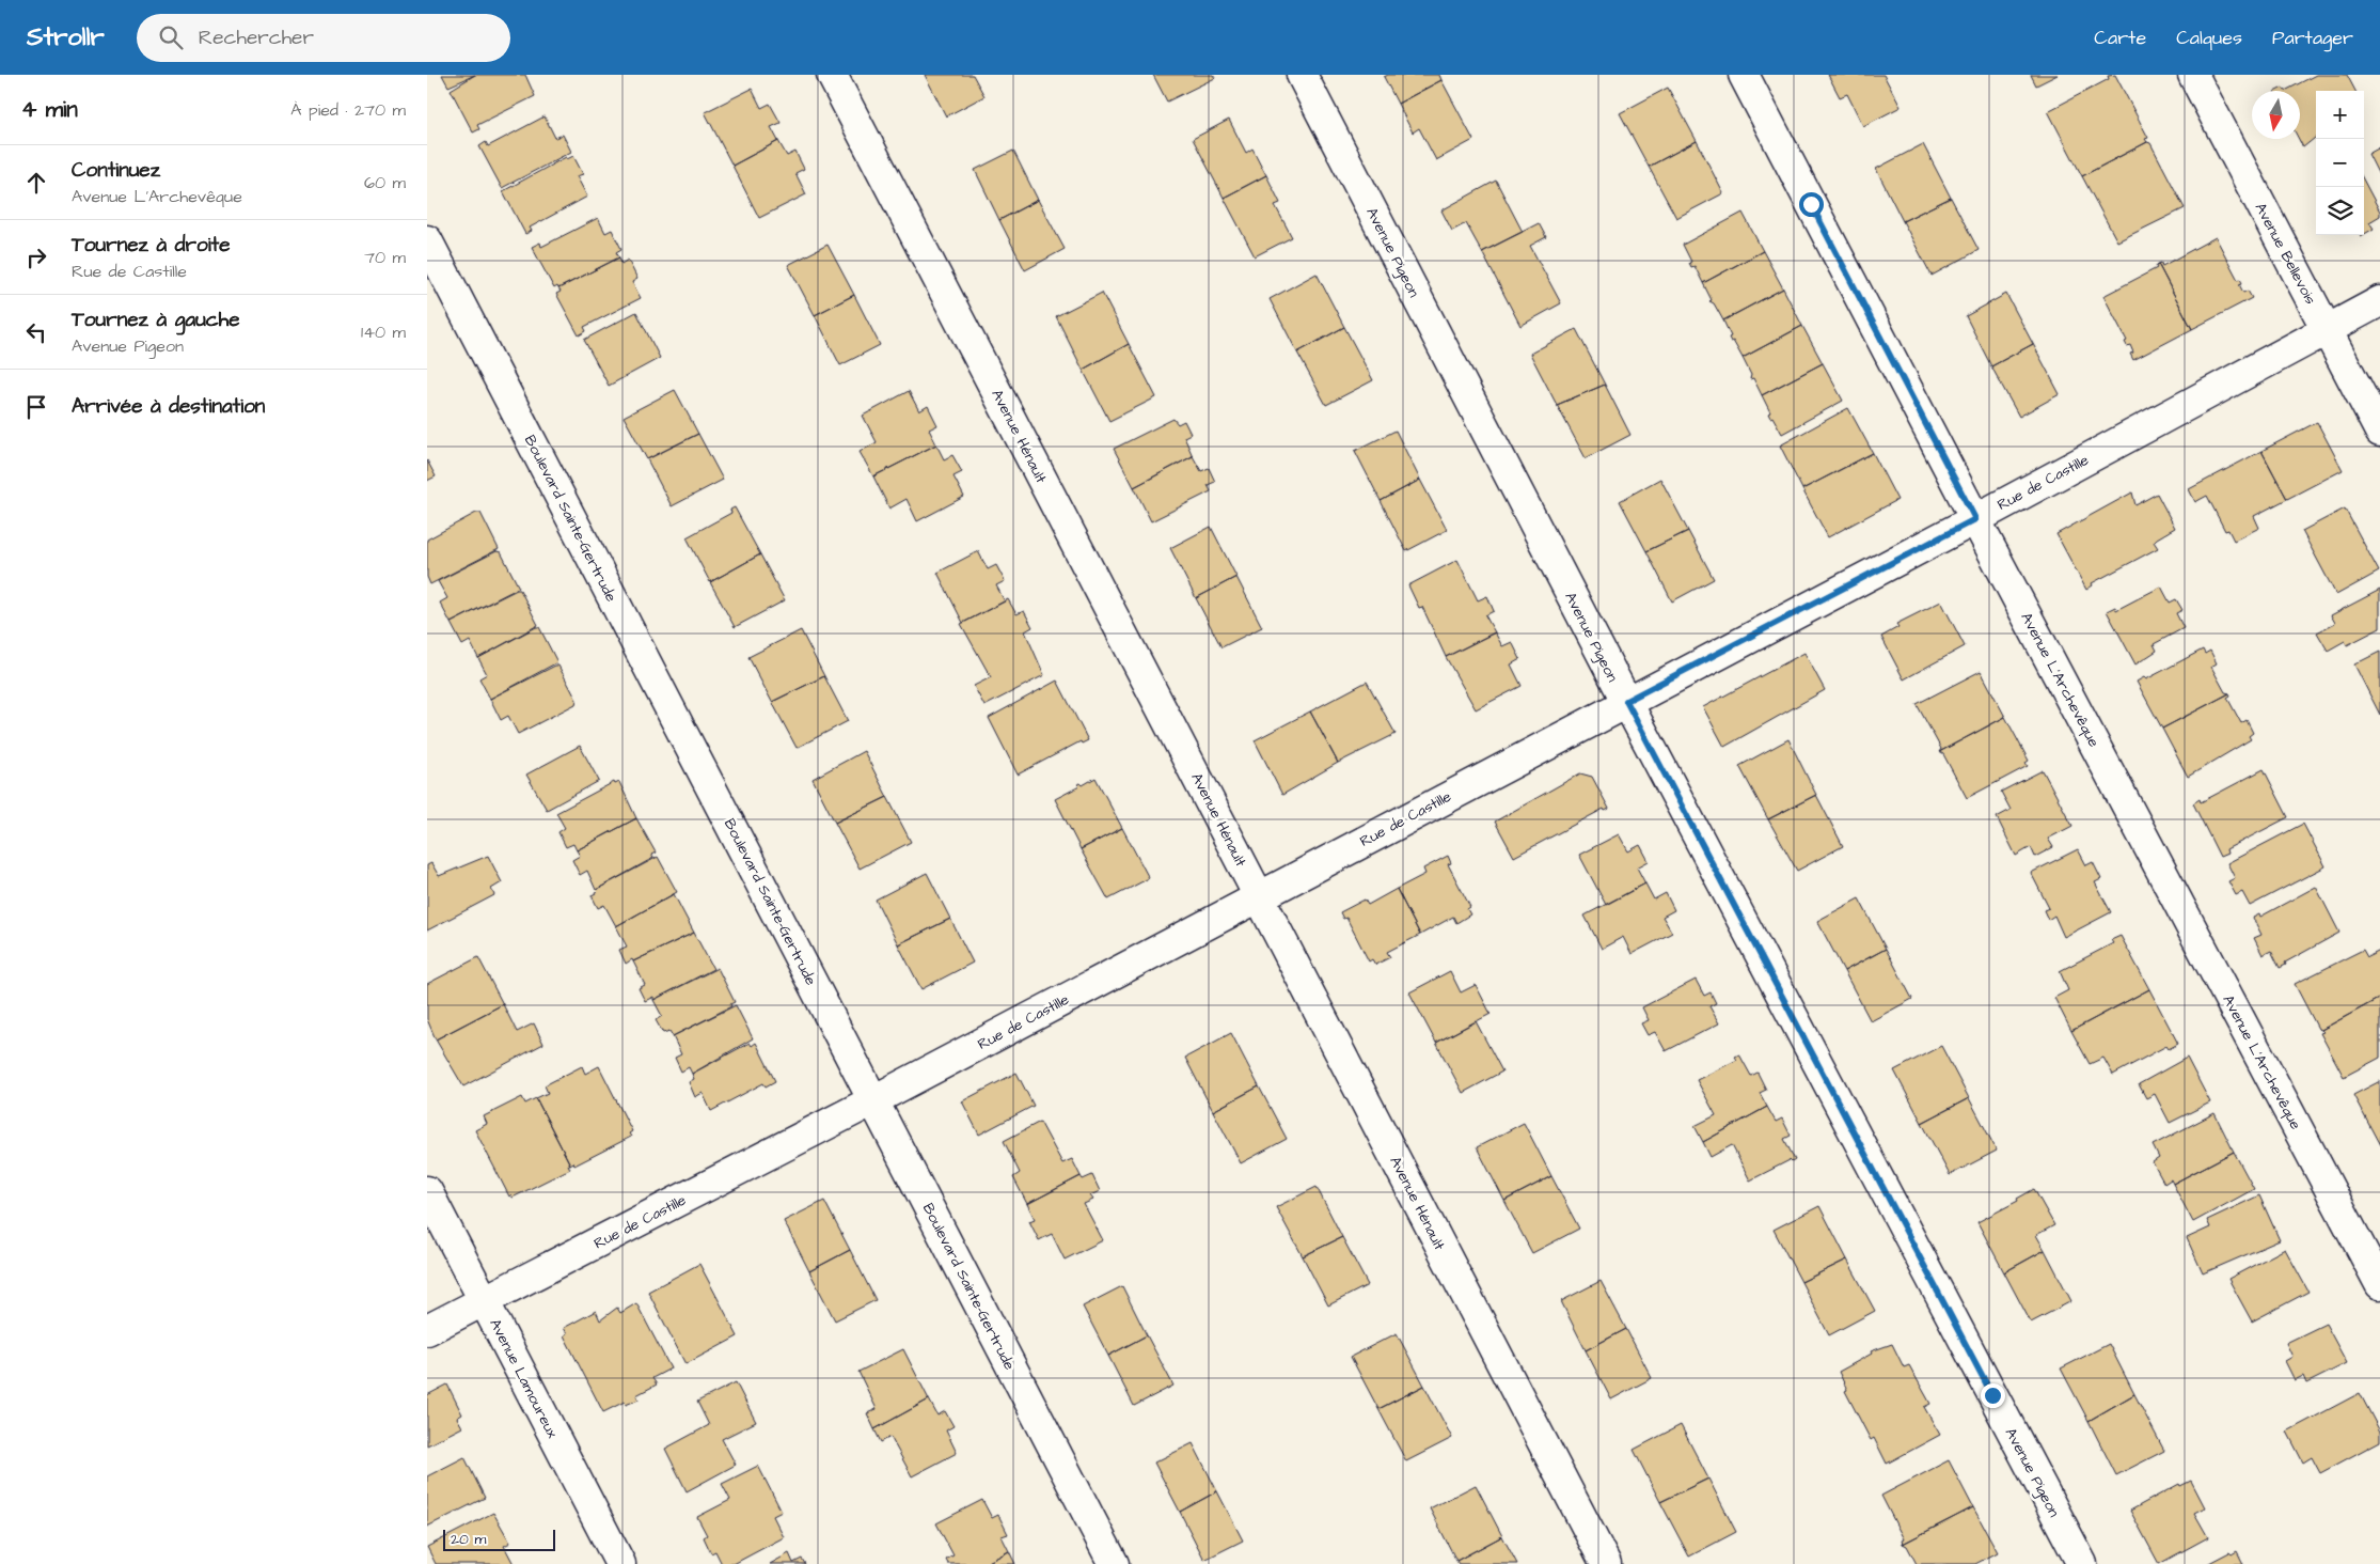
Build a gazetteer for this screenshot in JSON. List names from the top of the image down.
{
  "streets": {
    "street": [
      "Avenue Pigeon",
      "Avenue Bellevois",
      "Avenue Hénault",
      "Rue de Castille",
      "Boulevard Sainte-Gertrude",
      "Avenue L'Archevêque",
      "Avenue Lamoureux"
    ]
  },
  "crossings": [
    ["Avenue Pigeon", "Rue de Castille"],
    ["Avenue Bellevois", "Rue de Castille"],
    ["Avenue Hénault", "Rue de Castille"],
    ["Rue de Castille", "Boulevard Sainte-Gertrude"],
    ["Rue de Castille", "Avenue L'Archevêque"],
    ["Rue de Castille", "Avenue Lamoureux"]
  ],
  "scale_bar": "20 m",
  "north": "bottom",
  "page": {
    "header": "Strollr",
    "search": "Rechercher",
    "nav": ["Carte", "Calques", "Partager"],
    "heading": ["4 min", "À pied · 270 m"],
    "map_buttons": ["+", "−"],
    "list": [
      ["Continuez", "Avenue L'Archevêque", "60 m"],
      ["Tournez à droite", "Rue de Castille", "70 m"],
      ["Tournez à gauche", "Avenue Pigeon", "140 m"],
      "Arrivée à destination"
    ],
    "scale": "20 m"
  }
}
